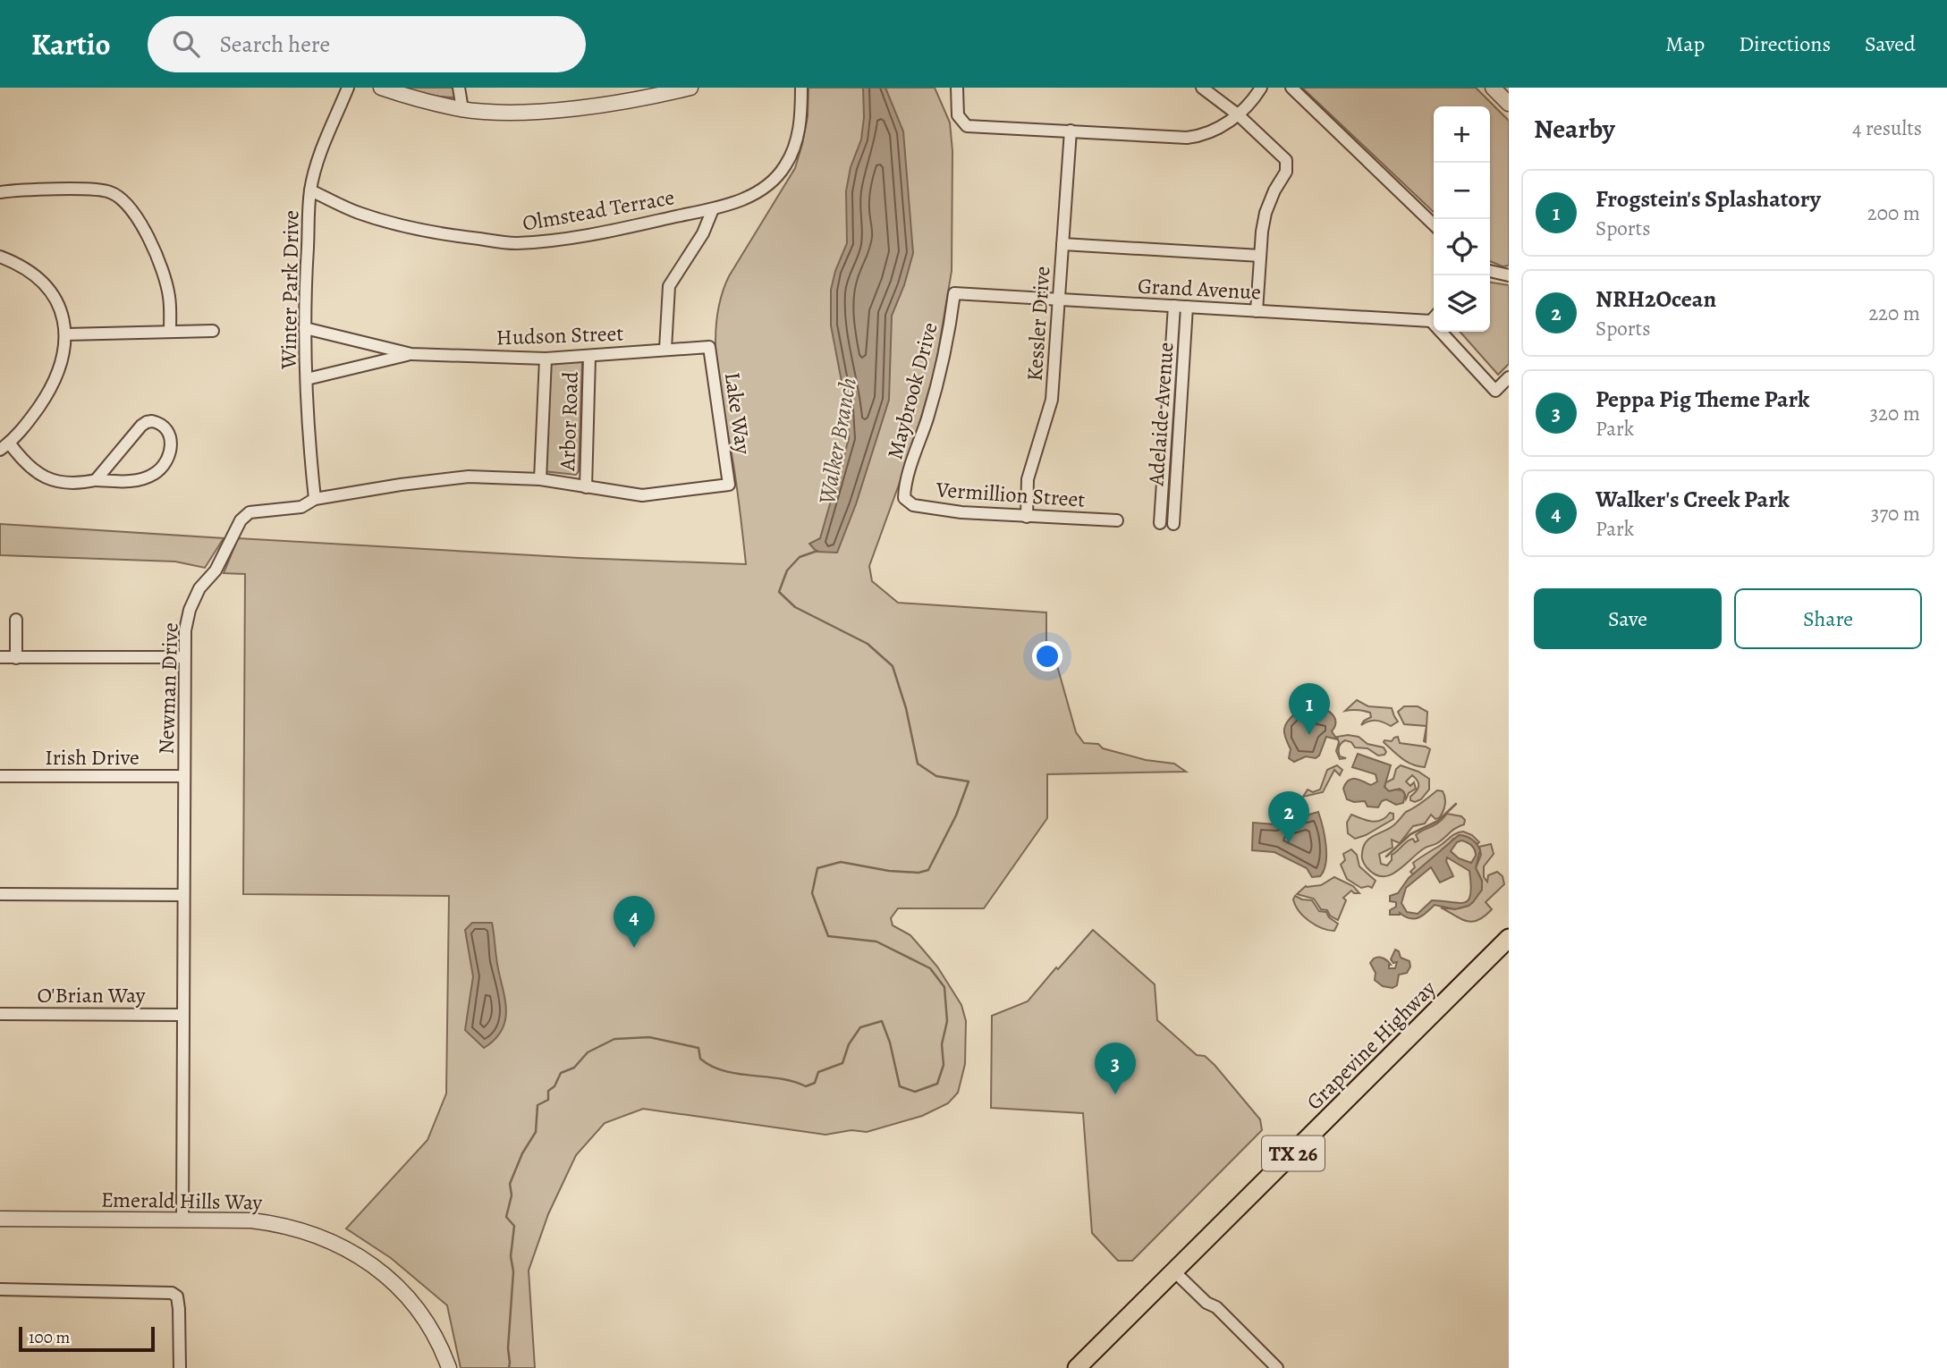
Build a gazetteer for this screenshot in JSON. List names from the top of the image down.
{
  "streets": {
    "main road": ["Grapevine Highway", "TX 26"],
    "street": [
      "Olmstead Terrace",
      "Grand Avenue",
      "Winter Park Drive",
      "Kessler Drive",
      "Hudson Street",
      "Maybrook Drive",
      "Lake Way",
      "Adelaide Avenue",
      "Arbor Road",
      "Vermillion Street",
      "Newman Drive",
      "Irish Drive",
      "O'Brian Way",
      "Emerald Hills Way"
    ]
  },
  "crossings": [
    ["Olmstead Terrace", "Winter Park Drive"],
    ["Grand Avenue", "Kessler Drive"],
    ["Grand Avenue", "Maybrook Drive"],
    ["Grand Avenue", "Adelaide Avenue"],
    ["Winter Park Drive", "Hudson Street"],
    ["Winter Park Drive", "Newman Drive"],
    ["Kessler Drive", "Vermillion Street"],
    ["Hudson Street", "Lake Way"],
    ["Hudson Street", "Arbor Road"],
    ["Maybrook Drive", "Vermillion Street"],
    ["Lake Way", "Newman Drive"],
    ["Arbor Road", "Newman Drive"],
    ["Newman Drive", "Irish Drive"],
    ["Newman Drive", "O'Brian Way"],
    ["Newman Drive", "Emerald Hills Way"]
  ],
  "water": ["Walker Branch"],
  "scale_bar": "100 m",
  "page": {
    "header": "Kartio",
    "search": "Search here",
    "nav": ["Map", "Directions", "Saved"],
    "heading": ["Nearby", "4 results"],
    "map_buttons": ["+", "−"],
    "list": [
      {
        "mark": "1",
        "name": "Frogstein's Splashatory",
        "note": "Sports",
        "value": "200 m"
      },
      {
        "mark": "2",
        "name": "NRH2Ocean",
        "note": "Sports",
        "value": "220 m"
      },
      {
        "mark": "3",
        "name": "Peppa Pig Theme Park",
        "note": "Park",
        "value": "320 m"
      },
      {
        "mark": "4",
        "name": "Walker's Creek Park",
        "note": "Park",
        "value": "370 m"
      }
    ],
    "buttons": ["Save", "Share"],
    "pins": [
      "1",
      "2",
      "4",
      "3"
    ],
    "scale": "100 m"
  }
}
